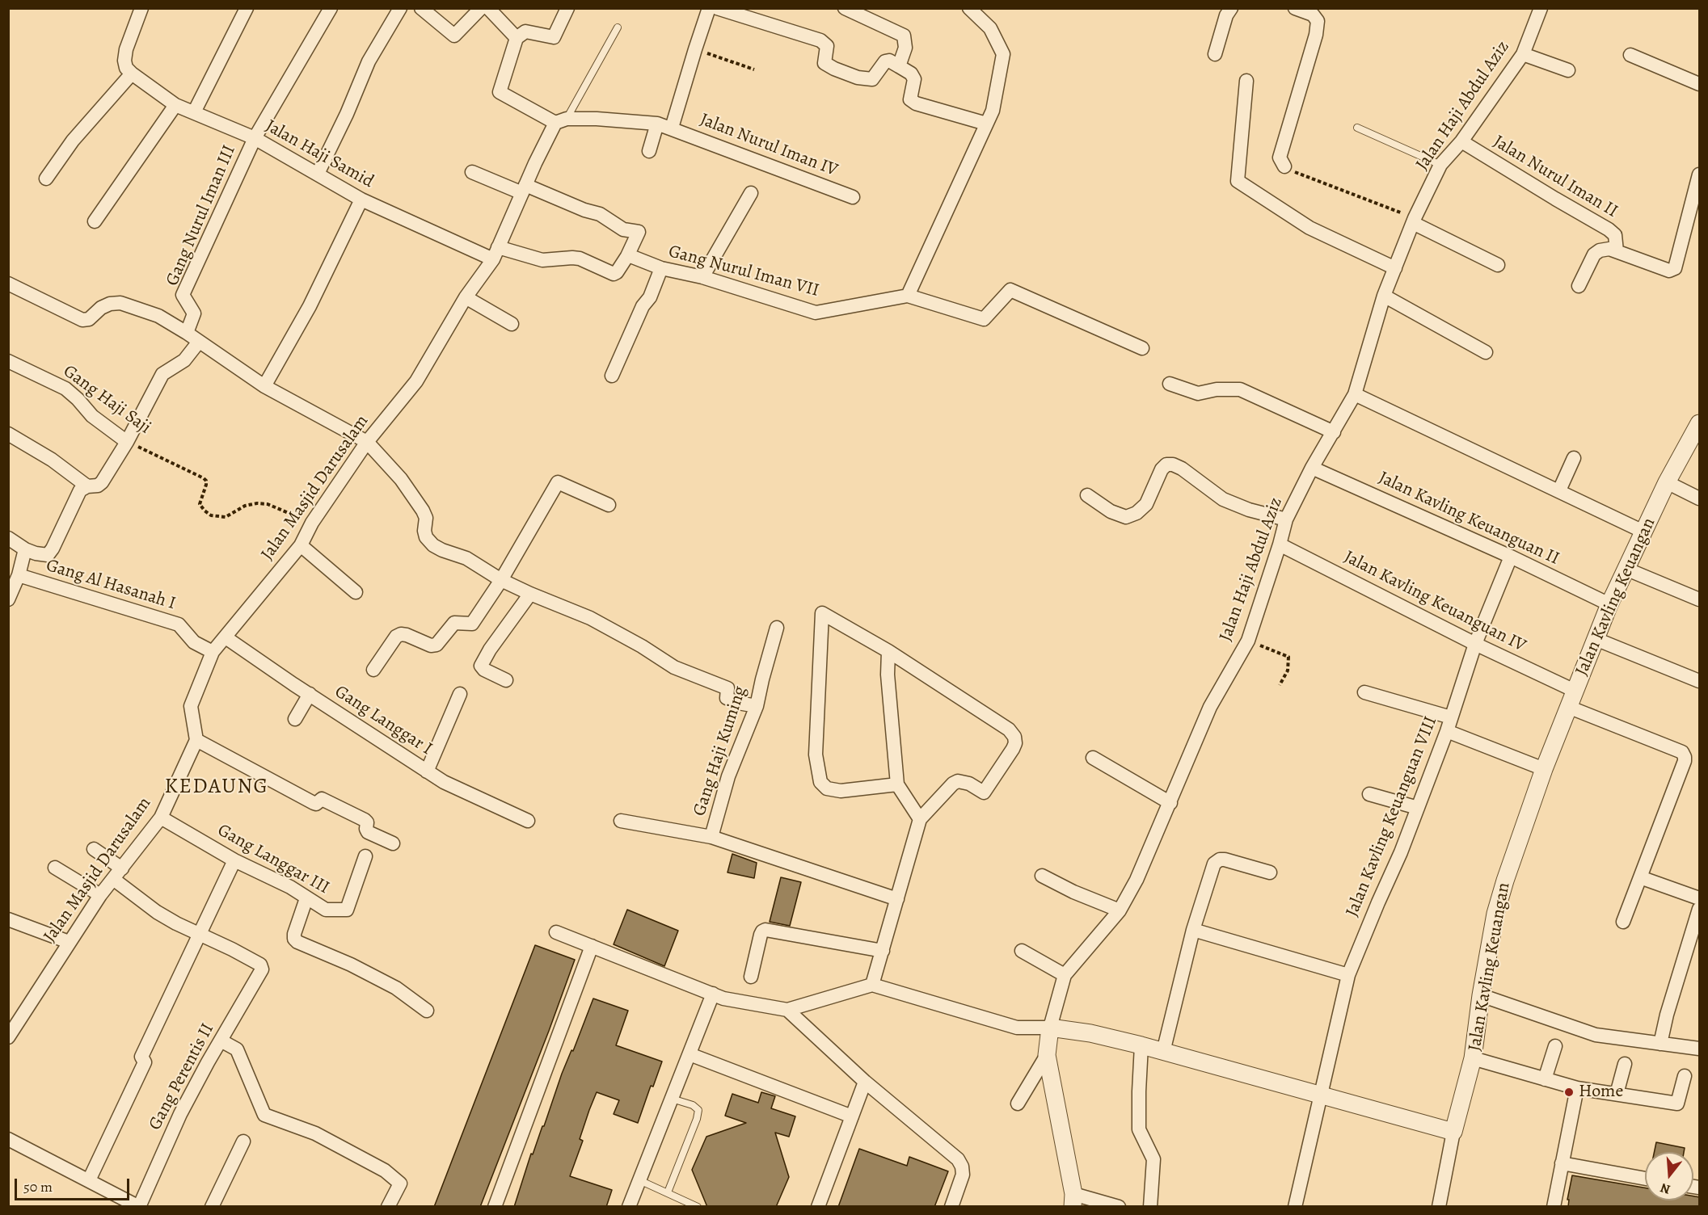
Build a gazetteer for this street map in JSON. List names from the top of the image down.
{
  "streets": {
    "street": [
      "Jalan Haji Abdul Aziz",
      "Jalan Nurul Iman IV",
      "Jalan Haji Samid",
      "Jalan Nurul Iman II",
      "Gang Nurul Iman III",
      "Gang Nurul Iman VII",
      "Gang Haji Saji",
      "Jalan Masjid Darusalam",
      "Jalan Kavling Keuanguan II",
      "Gang Al Hasanah I",
      "Jalan Kavling Keuangan",
      "Jalan Kavling Keuanguan IV",
      "Gang Langgar I",
      "Gang Haji Kuming",
      "Jalan Kavling Keuanguan VIII",
      "Gang Langgar III",
      "Gang Perentis II"
    ]
  },
  "crossings": [
    ["Jalan Haji Abdul Aziz", "Jalan Nurul Iman II"],
    ["Jalan Haji Abdul Aziz", "Jalan Kavling Keuanguan II"],
    ["Jalan Haji Abdul Aziz", "Jalan Kavling Keuanguan IV"],
    ["Jalan Nurul Iman IV", "Jalan Masjid Darusalam"],
    ["Jalan Haji Samid", "Gang Nurul Iman III"],
    ["Jalan Haji Samid", "Jalan Masjid Darusalam"],
    ["Gang Haji Saji", "Jalan Masjid Darusalam"],
    ["Jalan Masjid Darusalam", "Gang Al Hasanah I"],
    ["Jalan Masjid Darusalam", "Gang Langgar I"],
    ["Jalan Masjid Darusalam", "Gang Langgar III"],
    ["Jalan Kavling Keuanguan II", "Jalan Kavling Keuangan"],
    ["Jalan Kavling Keuanguan II", "Jalan Kavling Keuanguan VIII"],
    ["Jalan Kavling Keuangan", "Jalan Kavling Keuanguan IV"],
    ["Jalan Kavling Keuanguan IV", "Jalan Kavling Keuanguan VIII"]
  ],
  "districts": ["KEDAUNG"],
  "places": ["Home"],
  "scale_bar": "50 m",
  "north": "bottom"
}
